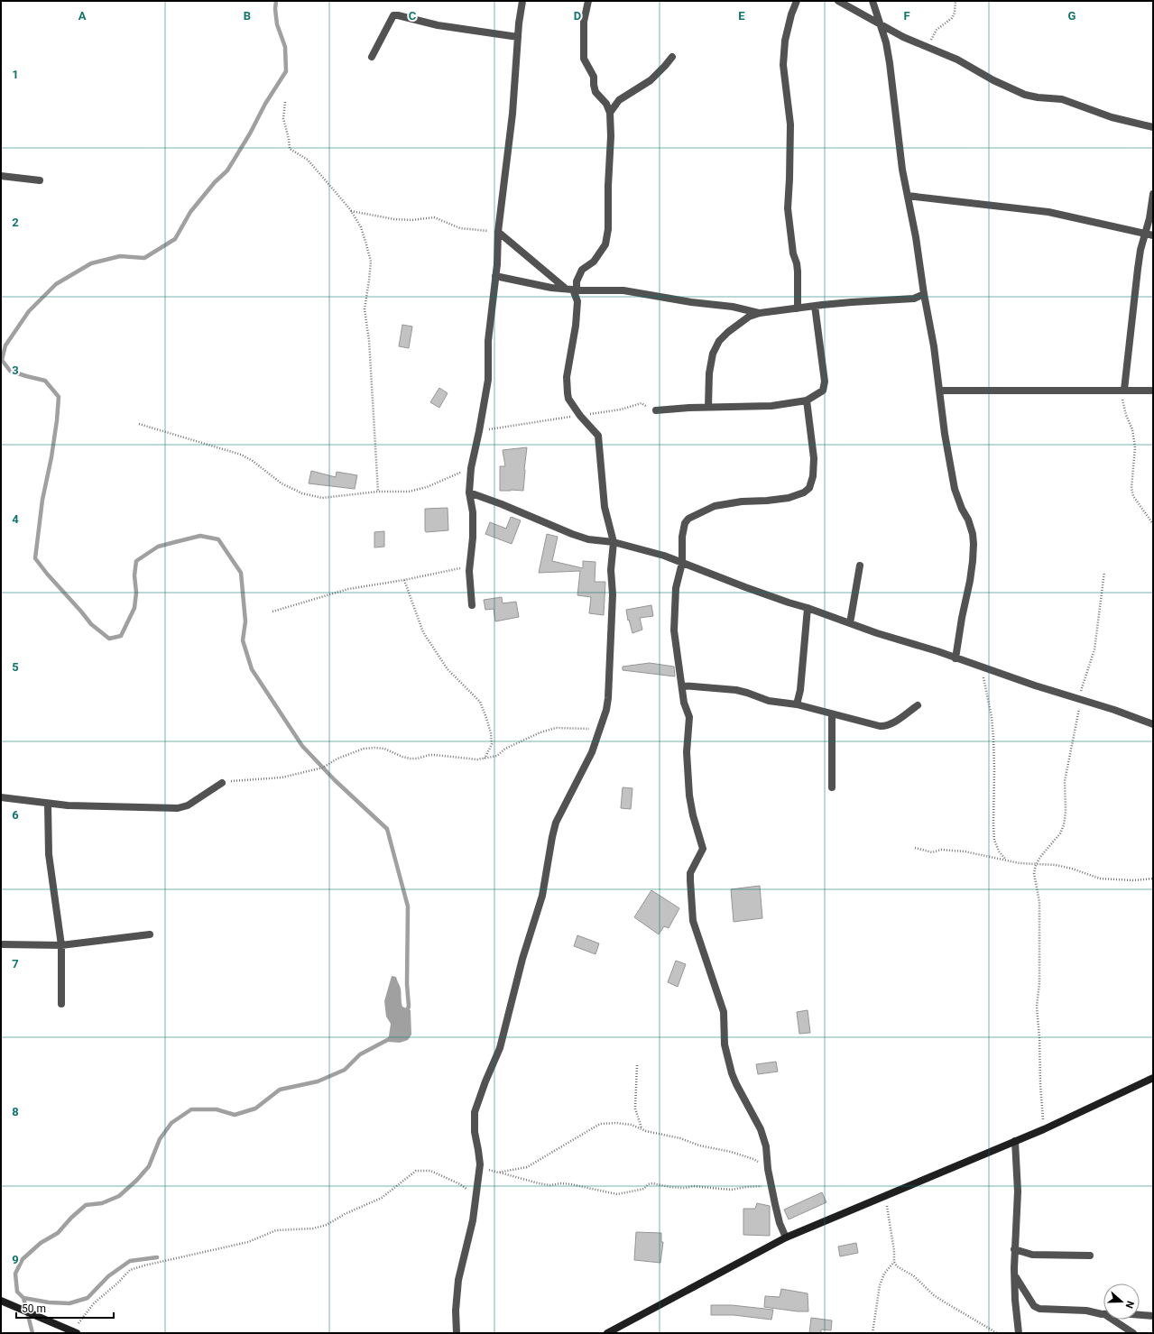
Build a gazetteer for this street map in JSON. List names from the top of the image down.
{
  "scale_bar": "50 m",
  "north": "right",
  "grid": {
    "columns": [
      "A",
      "B",
      "C",
      "D",
      "E",
      "F",
      "G"
    ],
    "rows": [
      "1",
      "2",
      "3",
      "4",
      "5",
      "6",
      "7",
      "8",
      "9"
    ]
  }
}
